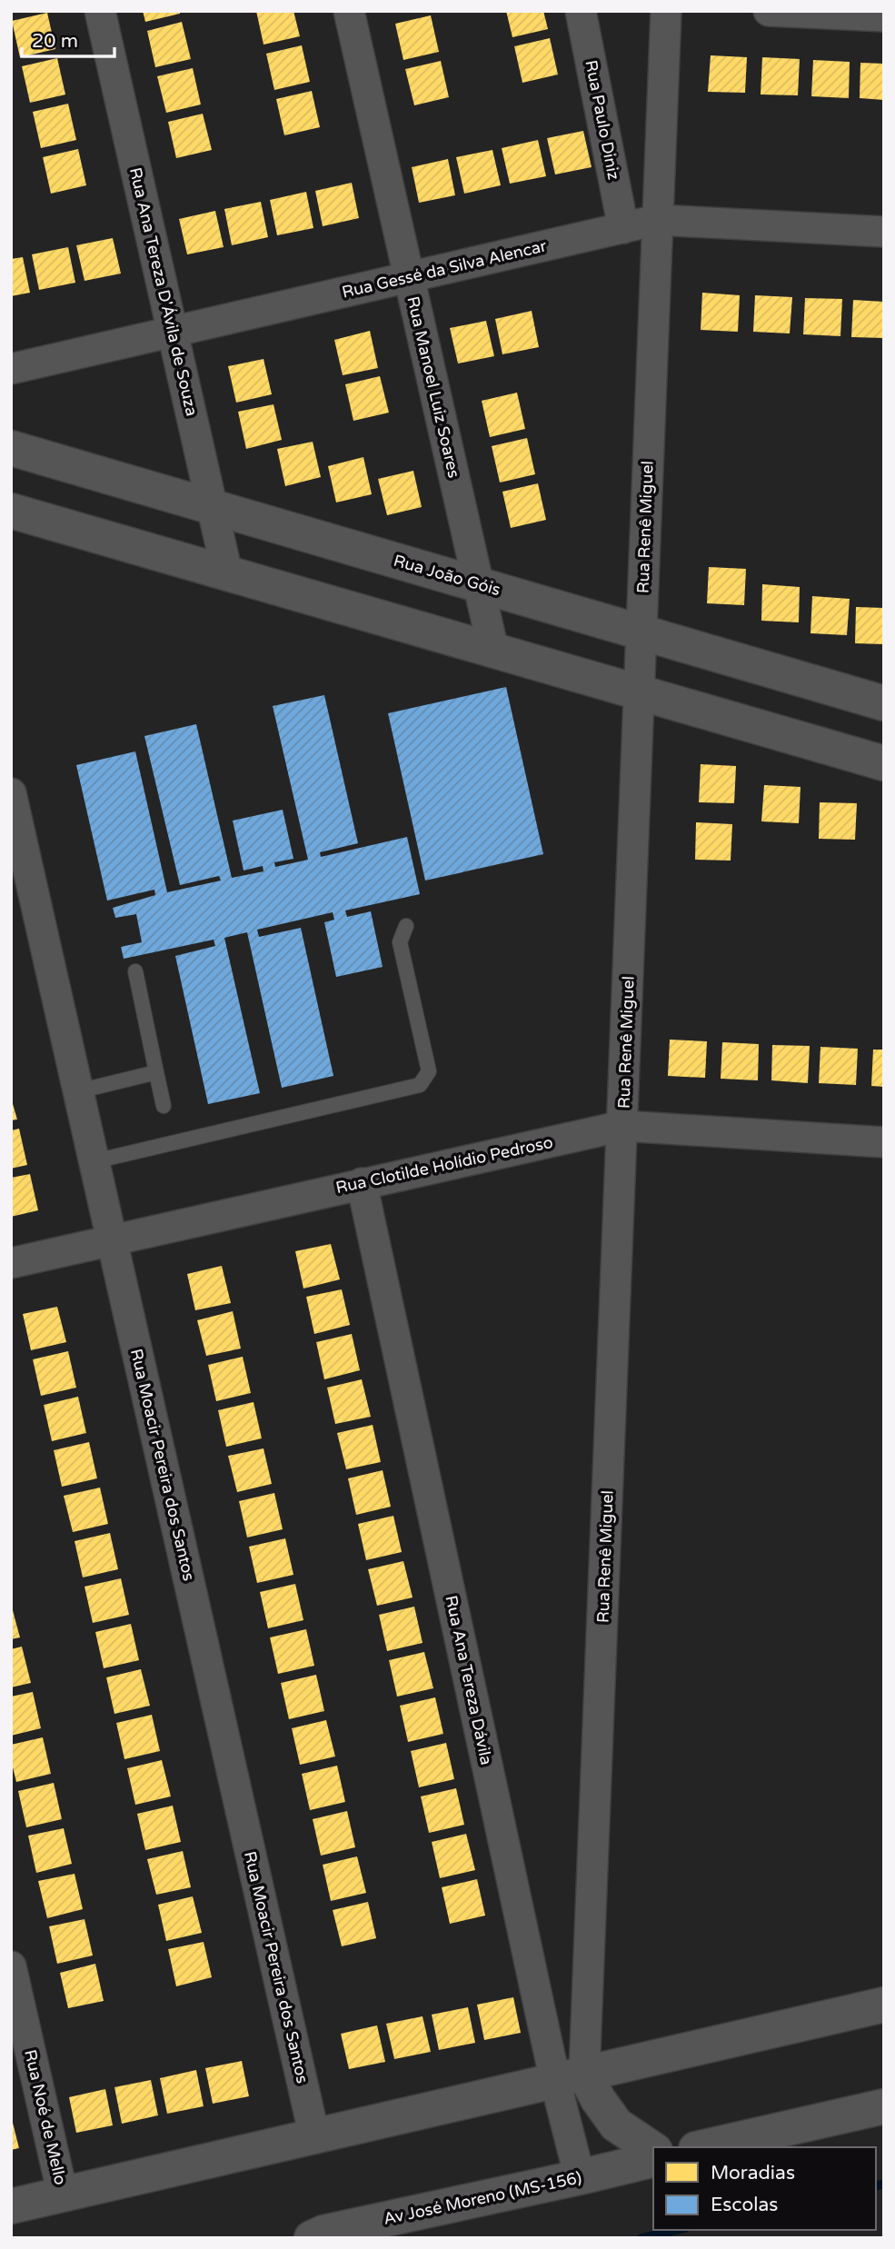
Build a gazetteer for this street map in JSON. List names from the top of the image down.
{
  "streets": {
    "street": [
      "Rua Paulo Diniz",
      "Rua Gessé da Silva Alencar",
      "Rua Ana Tereza D'Ávila de Souza",
      "Rua Manoel Luiz Soares",
      "Rua Renê Miguel",
      "Rua João Góis",
      "Rua Clotilde Holídio Pedroso",
      "Rua Moacir Pereira dos Santos",
      "Rua Ana Tereza Dávila",
      "Rua Noé de Mello",
      "Av José Moreno (MS-156)"
    ]
  },
  "crossings": [
    ["Rua Paulo Diniz", "Rua Gessé da Silva Alencar"],
    ["Rua Gessé da Silva Alencar", "Rua Ana Tereza D'Ávila de Souza"],
    ["Rua Gessé da Silva Alencar", "Rua Manoel Luiz Soares"],
    ["Rua Gessé da Silva Alencar", "Rua Renê Miguel"],
    ["Rua Ana Tereza D'Ávila de Souza", "Rua João Góis"],
    ["Rua Manoel Luiz Soares", "Rua João Góis"],
    ["Rua Renê Miguel", "Rua João Góis"],
    ["Rua Renê Miguel", "Rua Clotilde Holídio Pedroso"],
    ["Rua Renê Miguel", "Rua Ana Tereza Dávila"],
    ["Rua Clotilde Holídio Pedroso", "Rua Moacir Pereira dos Santos"],
    ["Rua Clotilde Holídio Pedroso", "Rua Ana Tereza Dávila"],
    ["Rua Ana Tereza Dávila", "Av José Moreno (MS-156)"]
  ],
  "legend": ["Moradias", "Escolas"],
  "scale_bar": "20 m"
}
